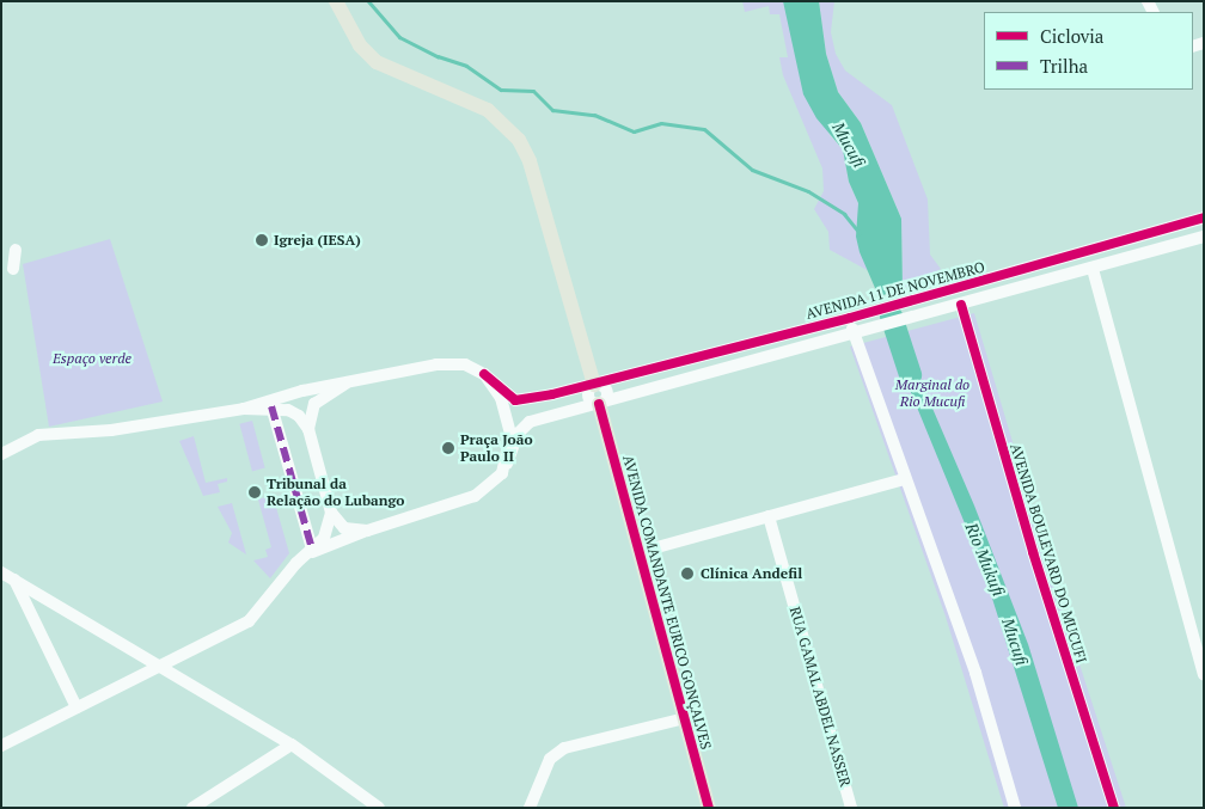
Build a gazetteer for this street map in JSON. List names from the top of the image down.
{
  "streets": {
    "main road": ["AVENIDA COMANDANTE EURICO GONÇALVES"],
    "street": ["AVENIDA 11 DE NOVEMBRO", "AVENIDA BOULEVARD DO MUCUFI", "RUA GAMAL ABDEL NASSER"]
  },
  "crossings": [
    ["AVENIDA 11 DE NOVEMBRO", "AVENIDA BOULEVARD DO MUCUFI"],
    ["AVENIDA 11 DE NOVEMBRO", "AVENIDA COMANDANTE EURICO GONÇALVES"]
  ],
  "water": ["Mucufi", "Rio Mukufi"],
  "parks": ["Espaço verde", "Marginal do Rio Mucufi"],
  "places": [
    "Igreja (IESA)",
    "Praça João Paulo II",
    "Tribunal da Relação do Lubango",
    "Clínica Andefil"
  ],
  "legend": ["Ciclovia", "Trilha"]
}
